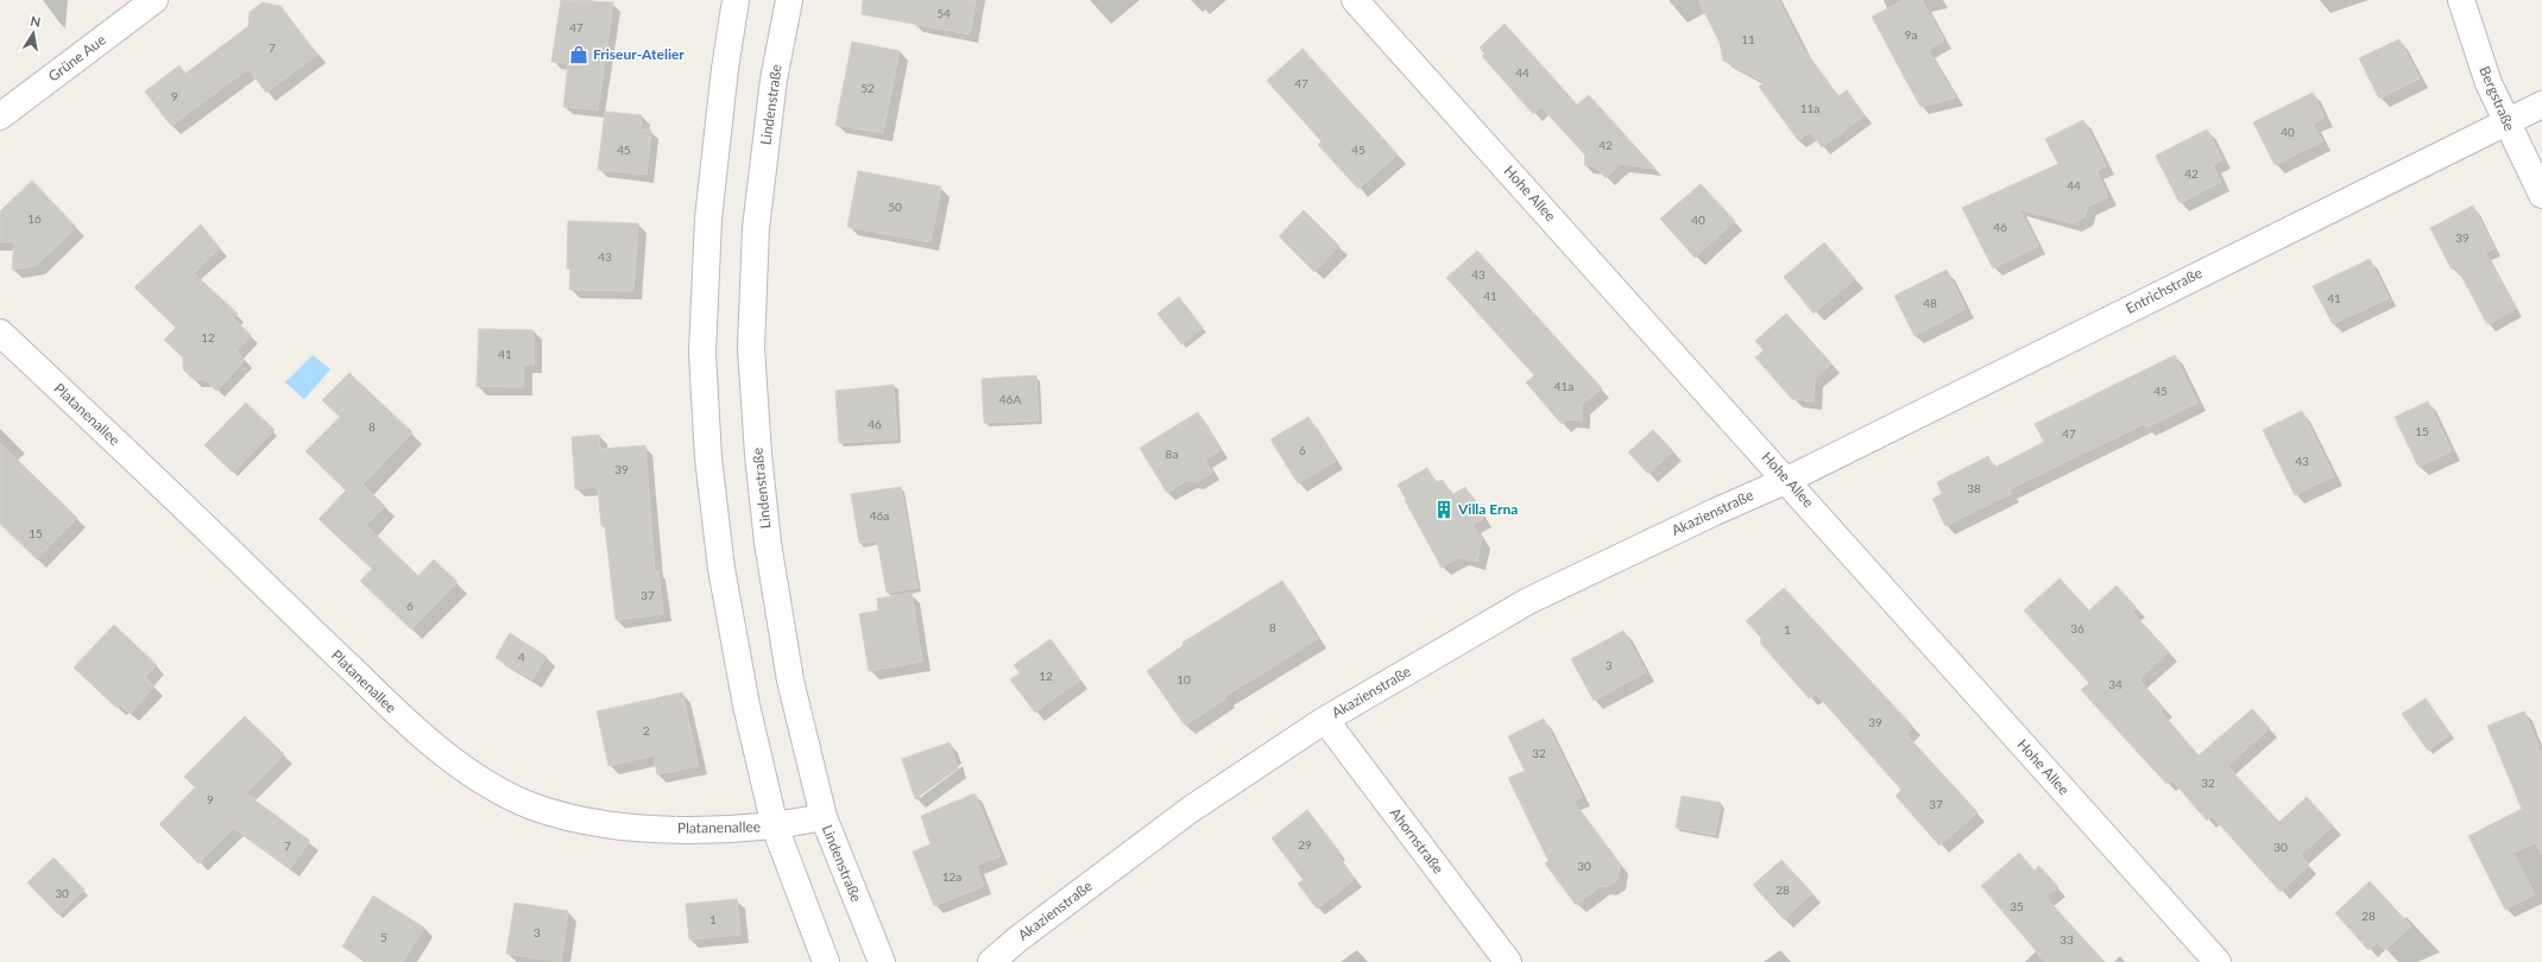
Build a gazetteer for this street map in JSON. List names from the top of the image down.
{
  "streets": {
    "street": [
      "Grüne Aue",
      "Bergstraße",
      "Lindenstraße",
      "Hohe Allee",
      "Entrichstraße",
      "Platanenallee",
      "Akazienstraße",
      "Ahornstraße"
    ]
  },
  "crossings": [
    ["Bergstraße", "Entrichstraße"],
    ["Lindenstraße", "Platanenallee"],
    ["Hohe Allee", "Entrichstraße"],
    ["Hohe Allee", "Akazienstraße"],
    ["Entrichstraße", "Akazienstraße"],
    ["Akazienstraße", "Ahornstraße"]
  ],
  "places": {
    "shop": ["Friseur-Atelier"],
    "building": ["Villa Erna"]
  },
  "house_numbers": [
    "54",
    "47",
    "9a",
    "11",
    "7",
    "44",
    "47",
    "52",
    "9",
    "11a",
    "40",
    "42",
    "45",
    "45",
    "42",
    "44",
    "50",
    "16",
    "40",
    "46",
    "39",
    "43",
    "43",
    "41",
    "41",
    "48",
    "12",
    "41",
    "41a",
    "45",
    "46A",
    "46",
    "8",
    "15",
    "47",
    "6",
    "8a",
    "43",
    "39",
    "38",
    "46a",
    "15",
    "37",
    "6",
    "8",
    "36",
    "1",
    "4",
    "3",
    "12",
    "10",
    "34",
    "39",
    "2",
    "32",
    "32",
    "9",
    "37",
    "29",
    "7",
    "30",
    "30",
    "12a",
    "28",
    "30",
    "35",
    "28",
    "1",
    "3",
    "5",
    "33"
  ],
  "north": "top"
}
